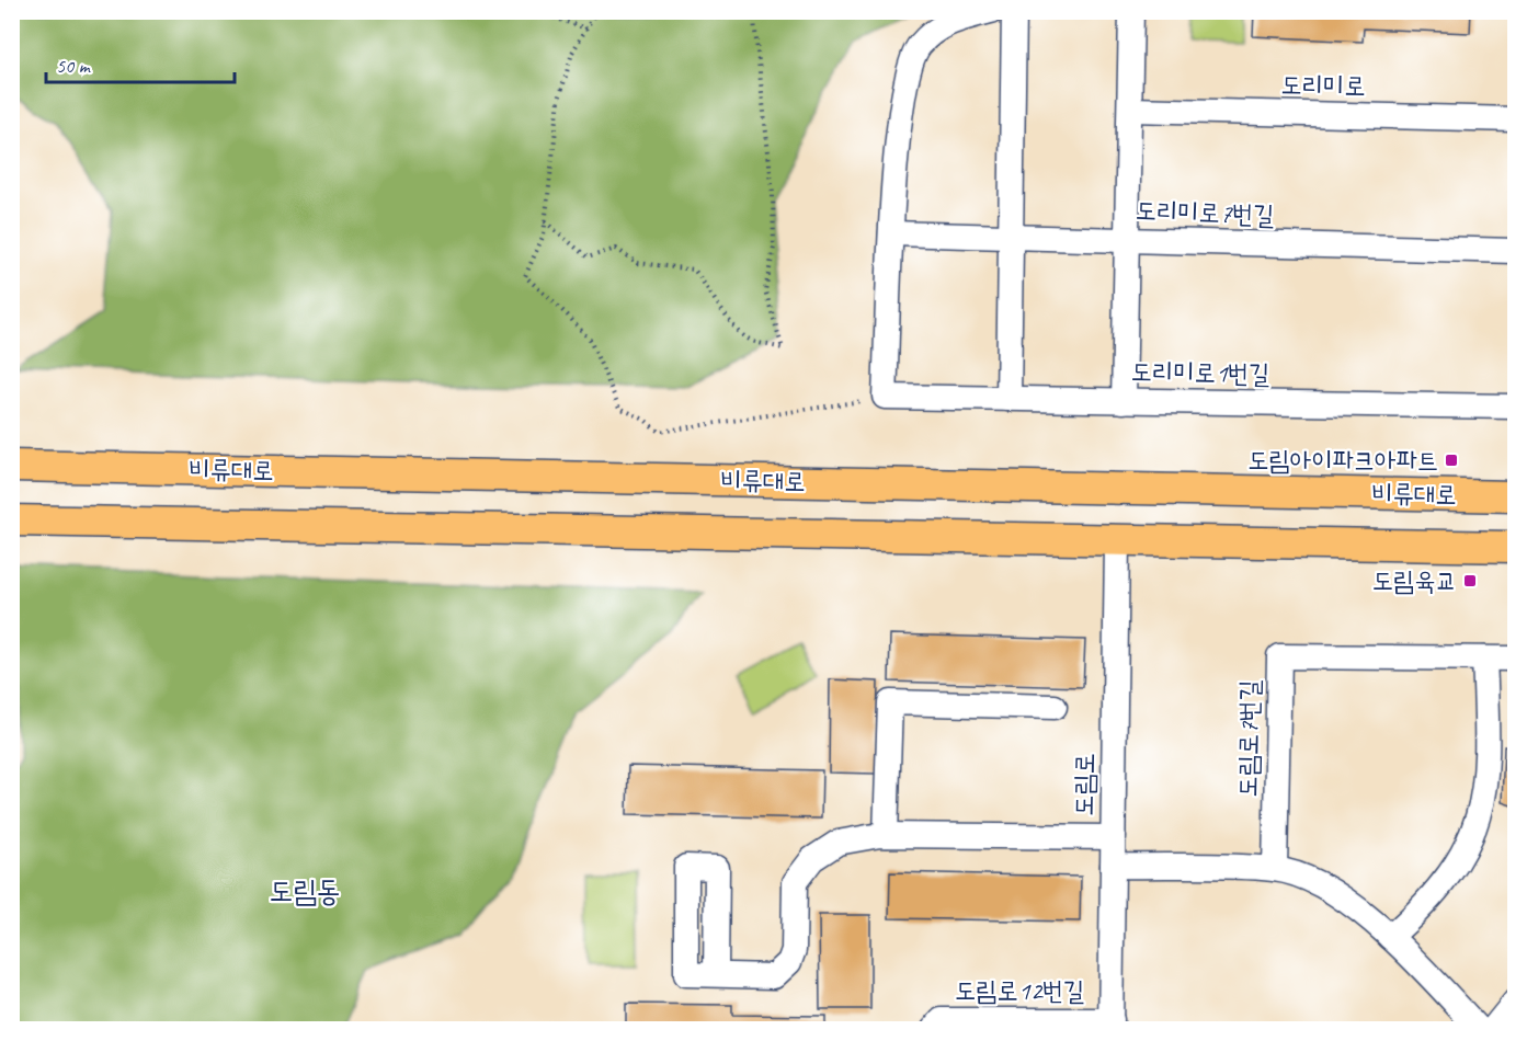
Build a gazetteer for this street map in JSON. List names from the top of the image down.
{
  "streets": {
    "main road": ["비류대로"],
    "street": [
      "도리미로",
      "도리미로7번길",
      "도리미로1번길",
      "도림로7번길",
      "도림로",
      "도림로12번길"
    ]
  },
  "crossings": [
    ["비류대로", "도림로"],
    ["도림로", "도림로12번길"]
  ],
  "districts": ["도림동"],
  "places": {
    "transit": ["도림아이파크아파트", "도림육교"]
  },
  "scale_bar": "50 m"
}
